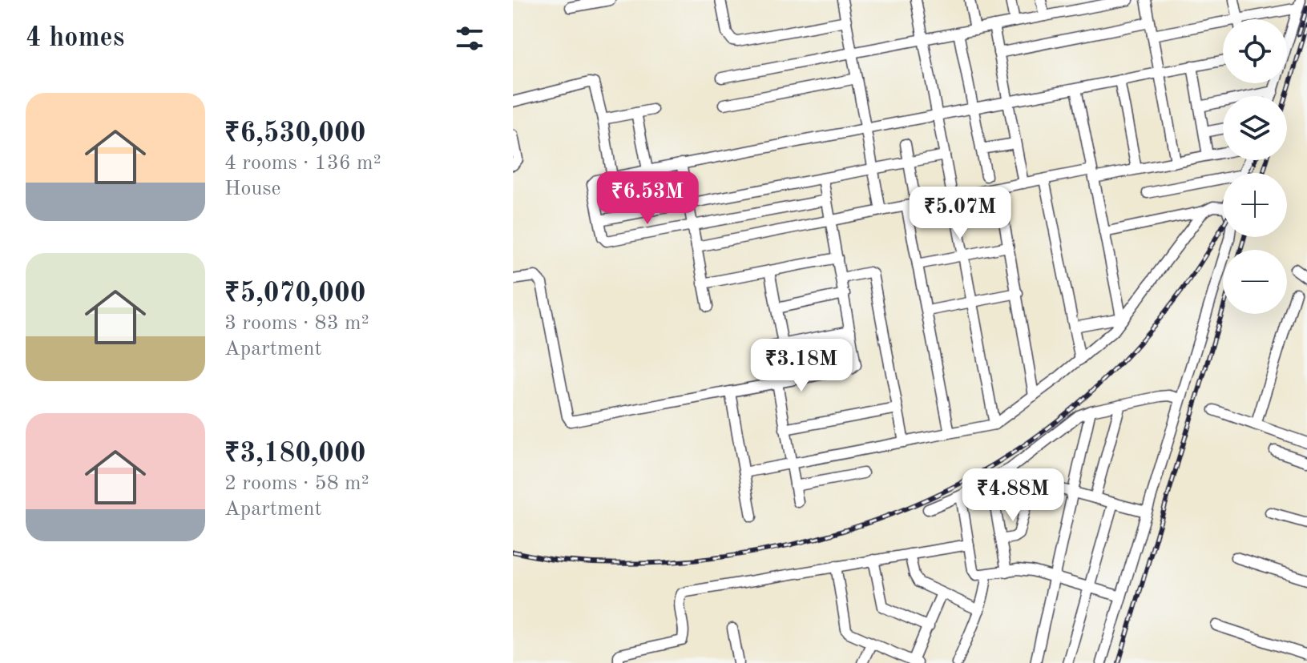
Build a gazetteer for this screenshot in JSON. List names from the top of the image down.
{
  "page": {
    "heading": "4 homes",
    "map_buttons": ["+", "−"],
    "list": [
      {
        "name": "₹6,530,000",
        "note": "4 rooms · 136 m² · House"
      },
      {
        "name": "₹5,070,000",
        "note": "3 rooms · 83 m² · Apartment"
      },
      {
        "name": "₹3,180,000",
        "note": "2 rooms · 58 m² · Apartment"
      }
    ],
    "price": [
      "₹6.53M",
      "₹5.07M",
      "₹3.18M",
      "₹4.88M"
    ]
  }
}
